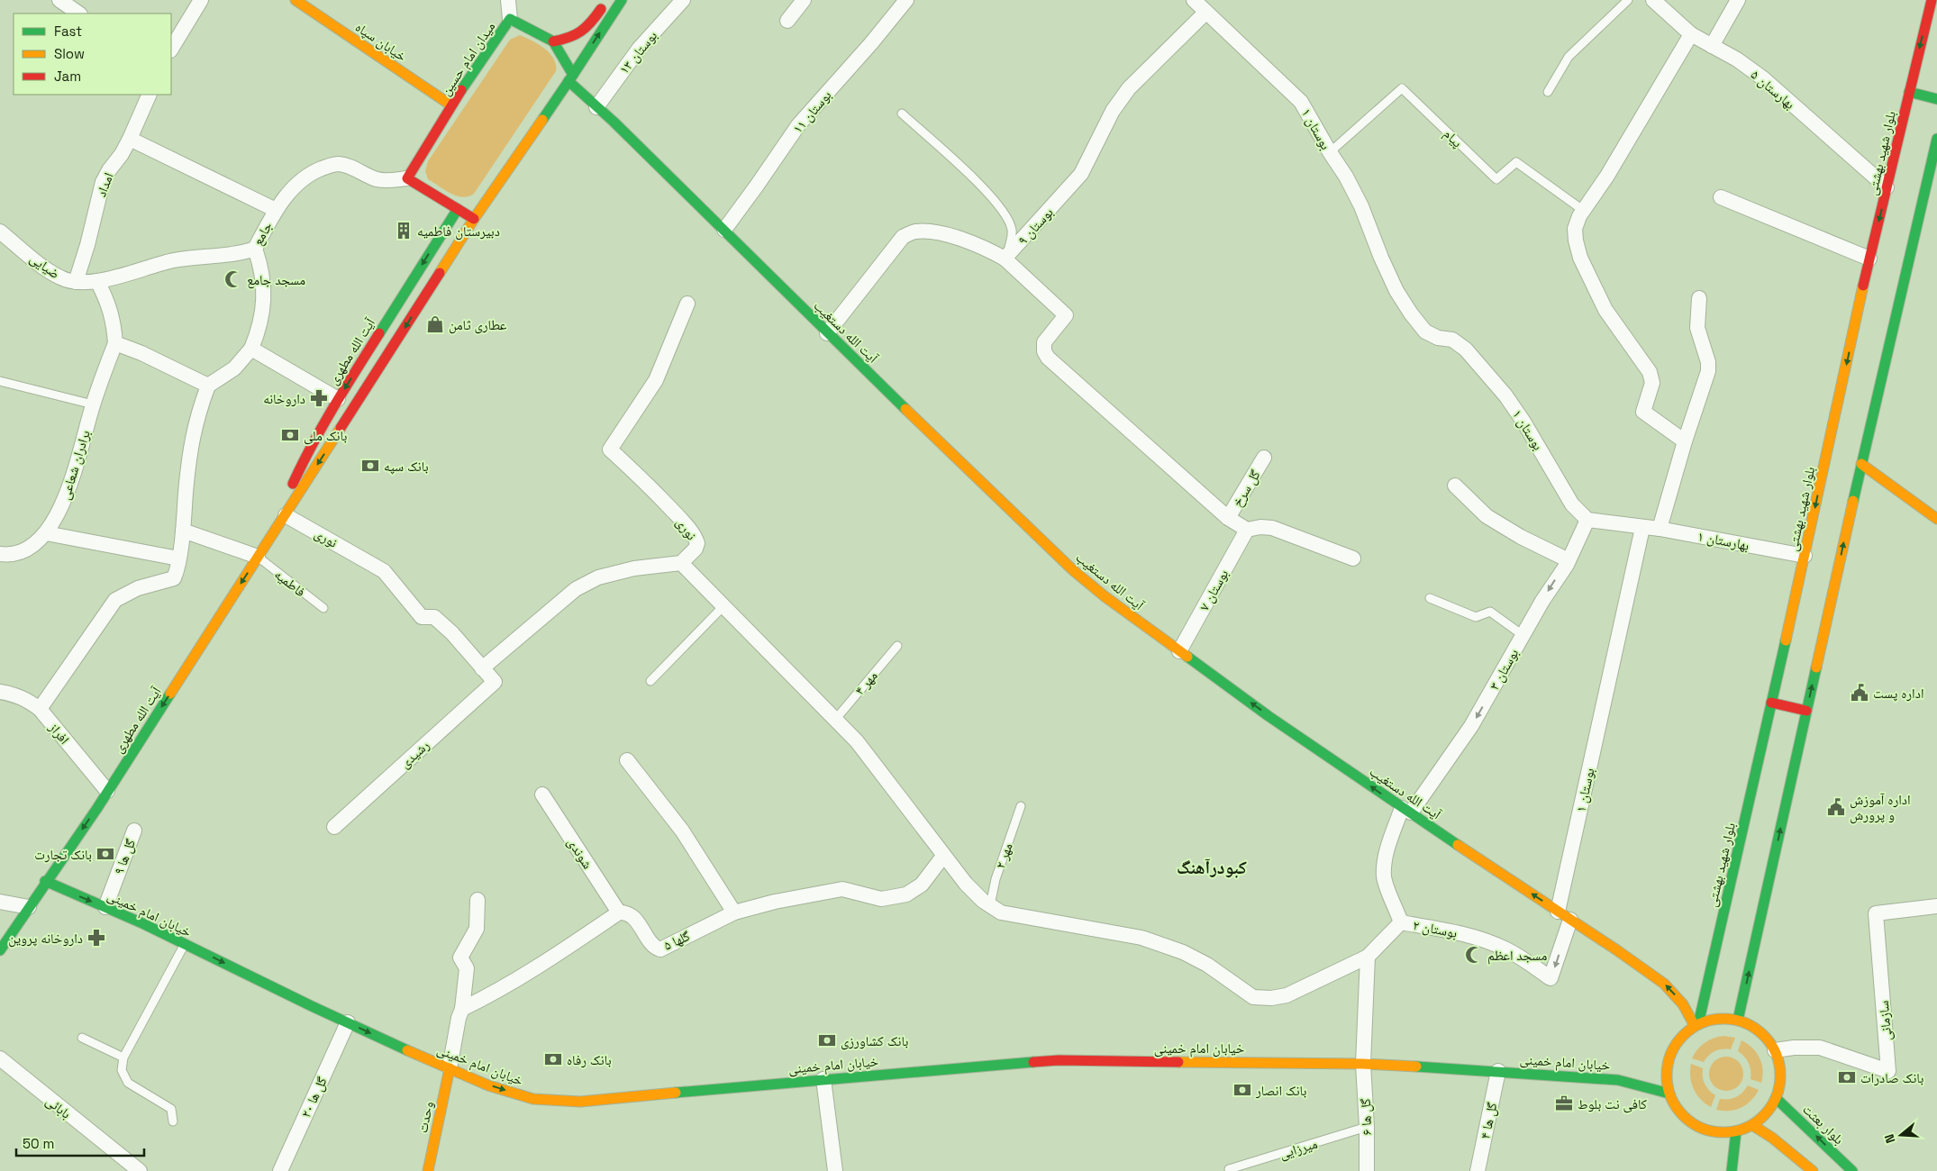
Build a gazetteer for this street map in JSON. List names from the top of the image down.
{
  "streets": {
    "main road": [
      "خیابان سپاه",
      "میدان امام حسین",
      "بلوار شهید بهشتی",
      "آیت الله دستغیب",
      "آیت الله مطهری",
      "خیابان امام خمینی",
      "وحدت",
      "بلوار بعثت"
    ],
    "street": [
      "بوستان ۱۳",
      "بهارستان ۵",
      "بوستان ۱۱",
      "بوستان ۱",
      "امداد",
      "بوستان ۹",
      "جامع",
      "ضیایی",
      "برادران شعاعی",
      "گل سرخ",
      "نوری",
      "بهارستان ۱",
      "بوستان ۷",
      "بوستان ۳",
      "افراز",
      "رشیدی",
      "شوندی",
      "گل ها ۹",
      "بوستان ۲",
      "گلها ۵",
      "سازمانی",
      "گل ها ۲۰",
      "بابائی",
      "گل ها ۶",
      "گل ها ۴"
    ],
    "lane": [
      "پیام",
      "فاطمیه",
      "مهر ۴",
      "مهر ۲",
      "میرزایی"
    ]
  },
  "crossings": [
    ["خیابان سپاه", "میدان امام حسین"],
    ["بوستان ۱۳", "آیت الله دستغیب"],
    ["میدان امام حسین", "جامع"],
    ["بهارستان ۵", "بلوار شهید بهشتی"],
    ["بوستان ۱۱", "آیت الله دستغیب"],
    ["بوستان ۱", "پیام"],
    ["بوستان ۱", "بوستان ۹"],
    ["بوستان ۱", "آیت الله دستغیب"],
    ["بوستان ۱", "بهارستان ۱"],
    ["بوستان ۱", "بوستان ۳"],
    ["بوستان ۱", "بوستان ۲"],
    ["بلوار شهید بهشتی", "آیت الله دستغیب"],
    ["بلوار شهید بهشتی", "بهارستان ۱"],
    ["بلوار شهید بهشتی", "خیابان امام خمینی"],
    ["بلوار شهید بهشتی", "سازمانی"],
    ["بلوار شهید بهشتی", "بلوار بعثت"],
    ["امداد", "ضیایی"],
    ["جامع", "ضیایی"],
    ["آیت الله دستغیب", "بوستان ۷"],
    ["آیت الله دستغیب", "بوستان ۳"],
    ["آیت الله دستغیب", "خیابان امام خمینی"],
    ["آیت الله دستغیب", "بوستان ۲"],
    ["آیت الله دستغیب", "سازمانی"],
    ["آیت الله دستغیب", "بلوار بعثت"],
    ["آیت الله مطهری", "نوری"],
    ["آیت الله مطهری", "فاطمیه"],
    ["آیت الله مطهری", "افراز"],
    ["آیت الله مطهری", "خیابان امام خمینی"],
    ["نوری", "رشیدی"],
    ["بوستان ۳", "بوستان ۲"],
    ["شوندی", "گلها ۵"],
    ["گل ها ۹", "خیابان امام خمینی"],
    ["خیابان امام خمینی", "سازمانی"],
    ["خیابان امام خمینی", "گل ها ۲۰"],
    ["خیابان امام خمینی", "وحدت"],
    ["خیابان امام خمینی", "گل ها ۶"],
    ["خیابان امام خمینی", "گل ها ۴"],
    ["خیابان امام خمینی", "بلوار بعثت"],
    ["بوستان ۲", "گل ها ۶"],
    ["سازمانی", "بلوار بعثت"],
    ["گل ها ۶", "میرزایی"]
  ],
  "one_way": [
    "آیت الله دستغیب",
    "آیت الله مطهری",
    "بوستان ۳",
    "خیابان امام خمینی"
  ],
  "districts": ["کبودرآهنگ"],
  "places": {
    "building": ["دبیرستان فاطمیه"],
    "mosque": ["مسجد جامع", "مسجد اعظم"],
    "shop": ["عطاری ثامن"],
    "pharmacy": ["داروخانه", "داروخانه پروین"],
    "bank": [
      "بانک ملی",
      "بانک سپه",
      "بانک تجارت",
      "بانک کشاورزی",
      "بانک رفاه",
      "بانک صادرات",
      "بانک انصار"
    ],
    "public building": ["اداره پست", "اداره آموزش و پرورش"],
    "office": ["کافی نت بلوط"]
  },
  "legend": ["Fast", "Slow", "Jam"],
  "scale_bar": "50 m",
  "north": "left"
}
